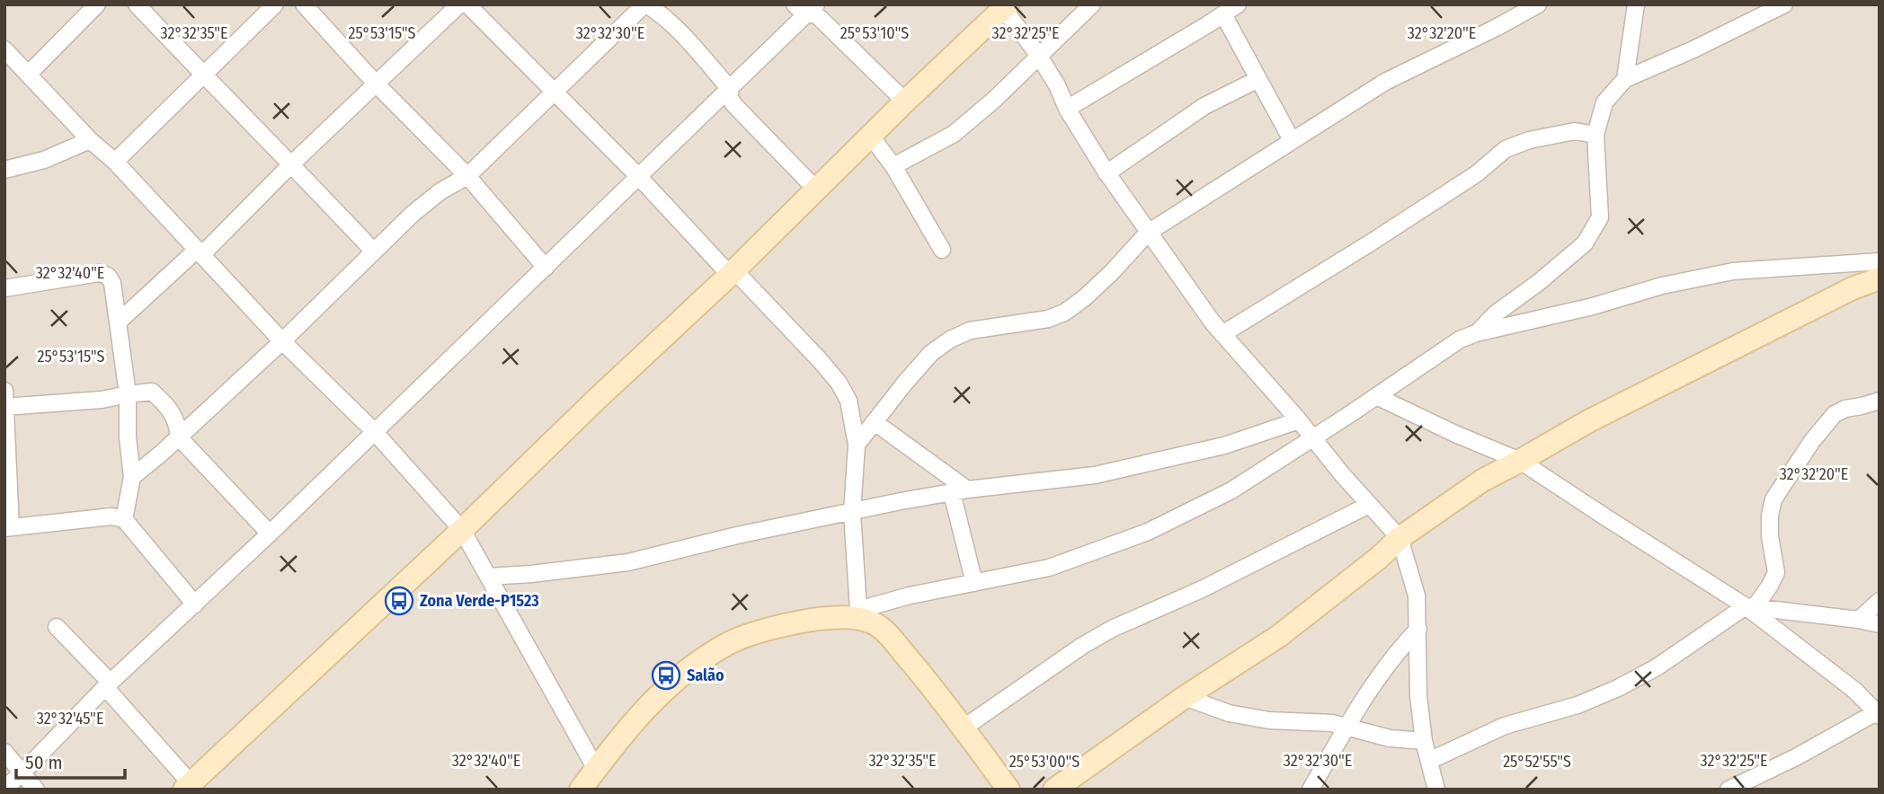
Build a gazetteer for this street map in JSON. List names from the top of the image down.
{
  "places": {
    "bus stop": ["Zona Verde-P1523", "Salão"]
  },
  "scale_bar": "50 m",
  "coordinates": [
    "25°53'15\"S",
    "25°53'10\"S",
    "32°32'35\"E",
    "32°32'30\"E",
    "32°32'25\"E",
    "32°32'20\"E",
    "32°32'40\"E",
    "32°32'45\"E",
    "25°53'00\"S",
    "25°52'55\"S"
  ]
}
